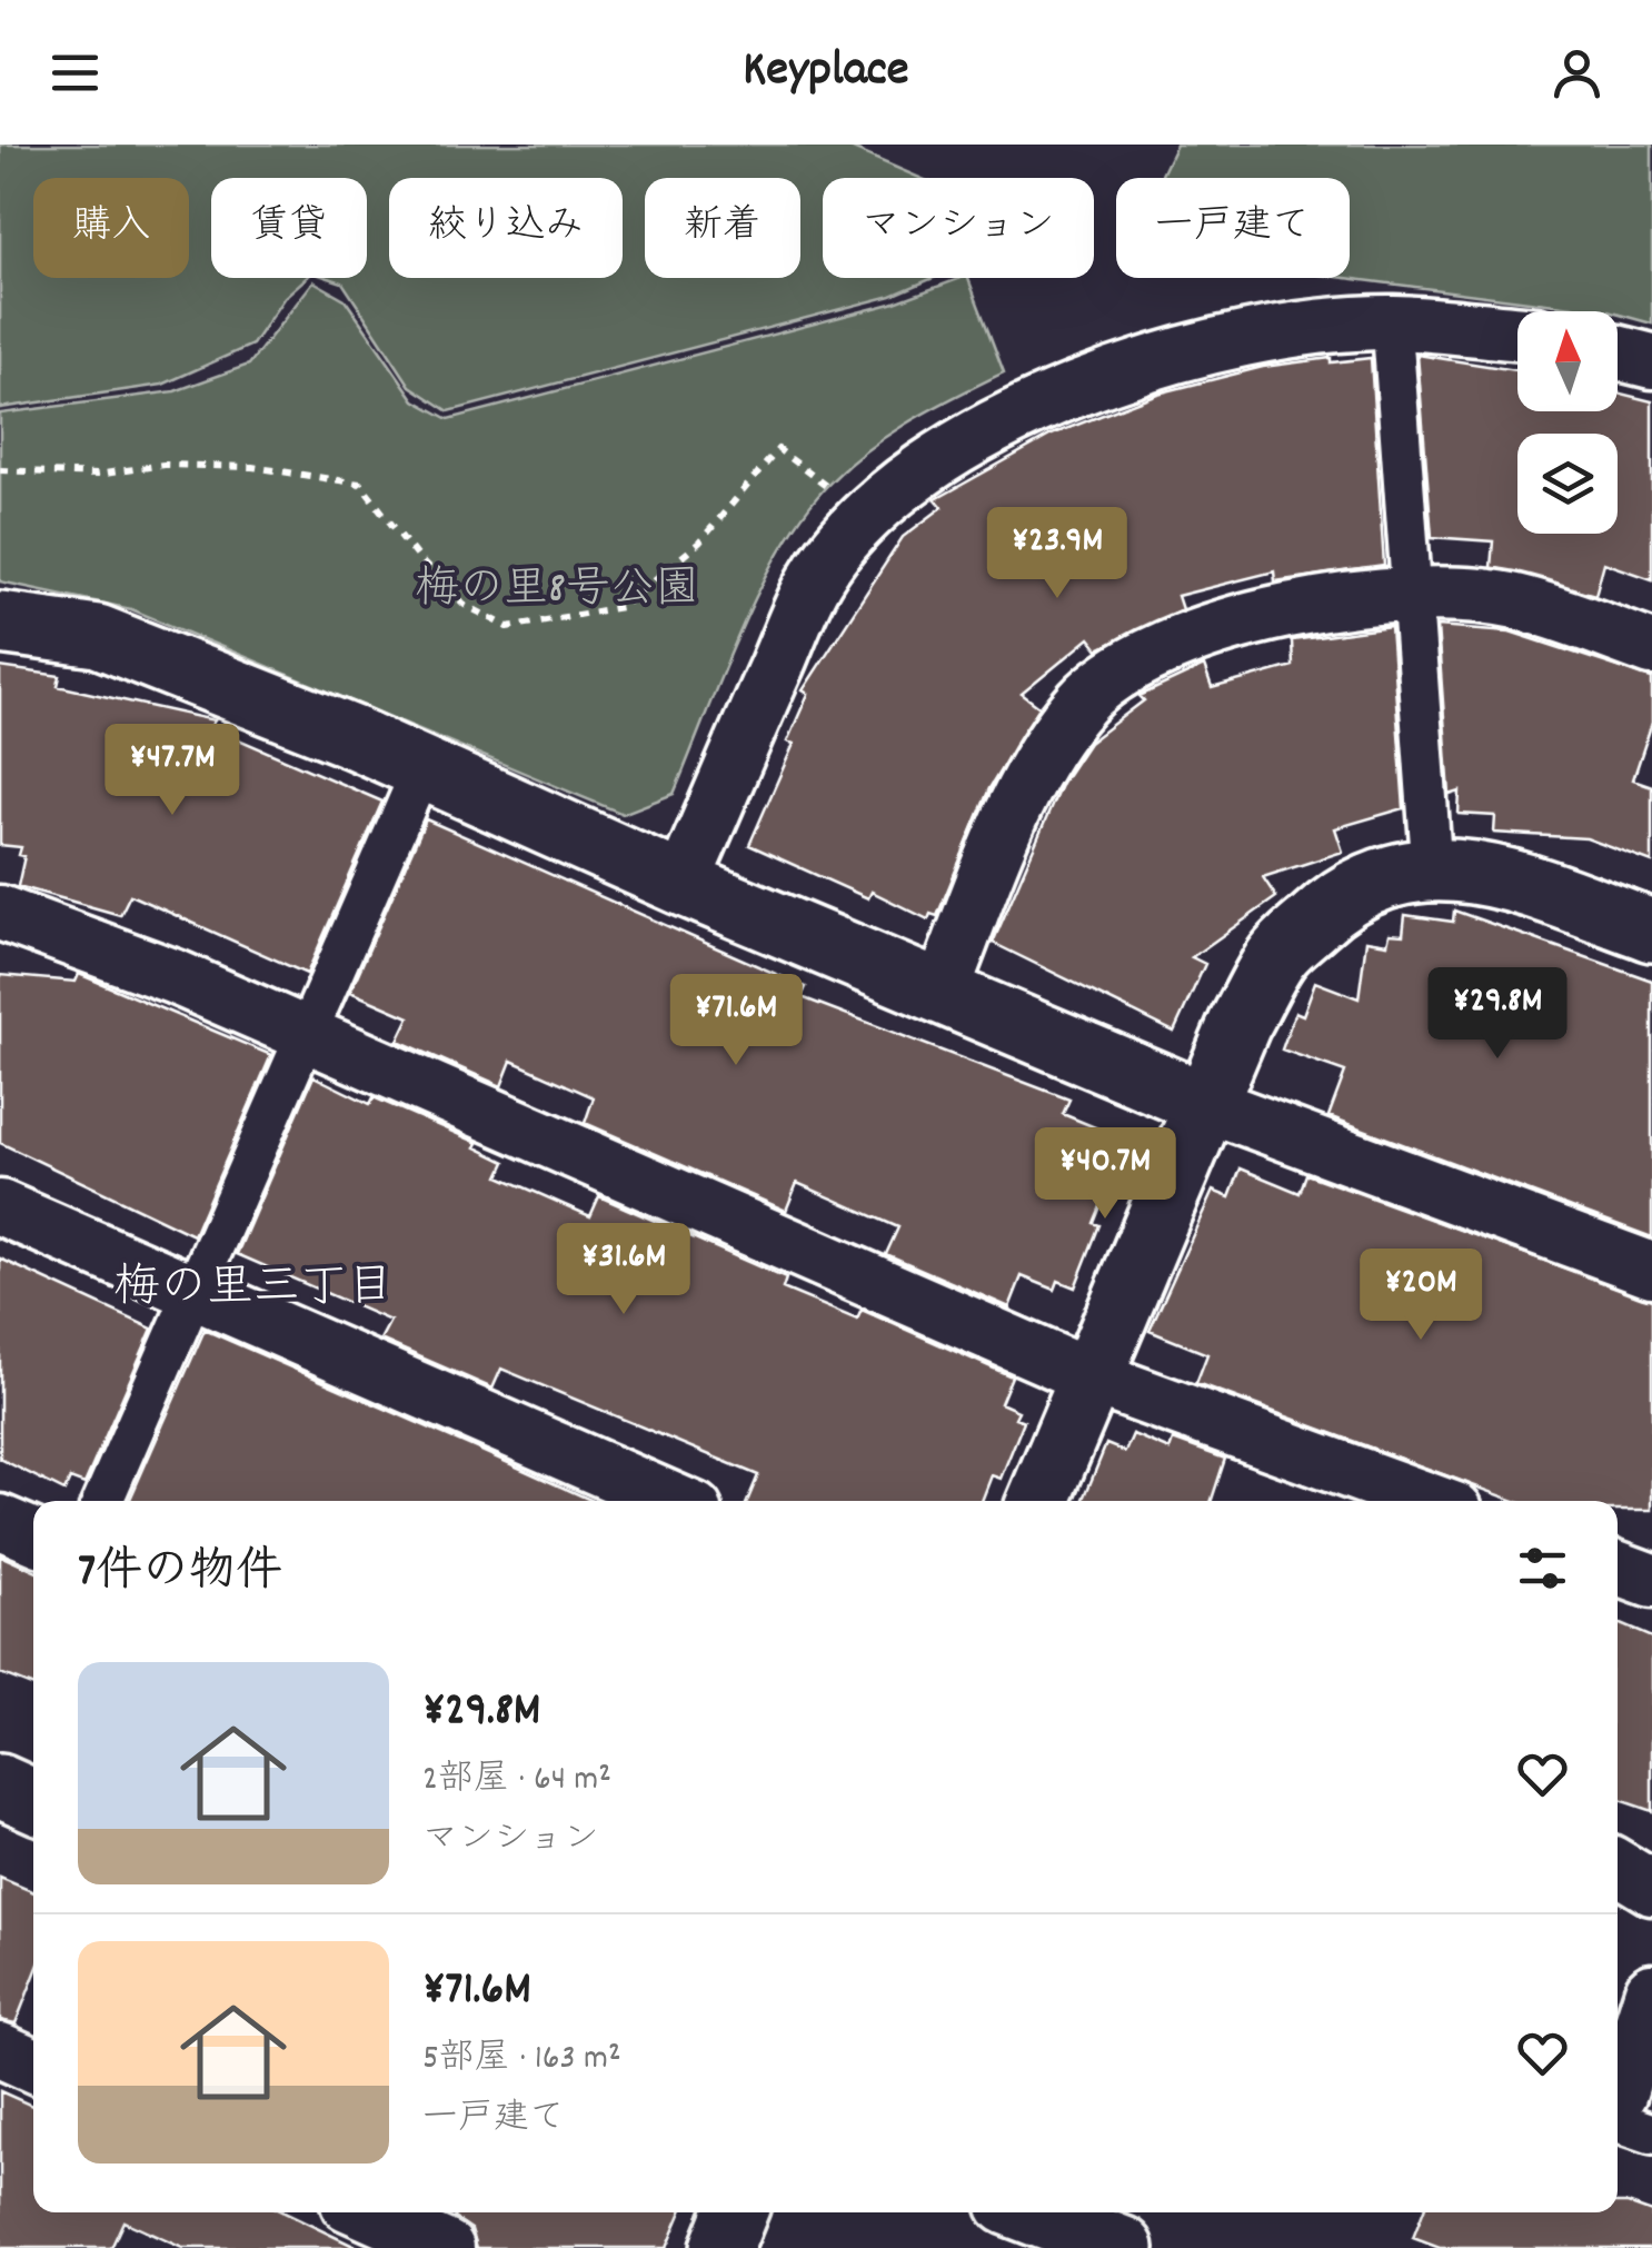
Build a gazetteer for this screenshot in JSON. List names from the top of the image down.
{
  "districts": ["梅の里三丁目"],
  "parks": ["梅の里8号公園"],
  "north": "top",
  "page": {
    "header": "Keyplace",
    "chip": [
      "購入",
      "賃貸",
      "絞り込み",
      "新着",
      "マンション",
      "一戸建て"
    ],
    "price": [
      "¥23.9M",
      "¥47.7M",
      "¥29.8M",
      "¥71.6M",
      "¥40.7M",
      "¥31.6M",
      "¥20M"
    ],
    "heading": "7件の物件",
    "list": [
      {
        "name": "¥29.8M",
        "note": "2部屋 · 64 m² · マンション"
      },
      {
        "name": "¥71.6M",
        "note": "5部屋 · 163 m² · 一戸建て"
      }
    ]
  }
}
